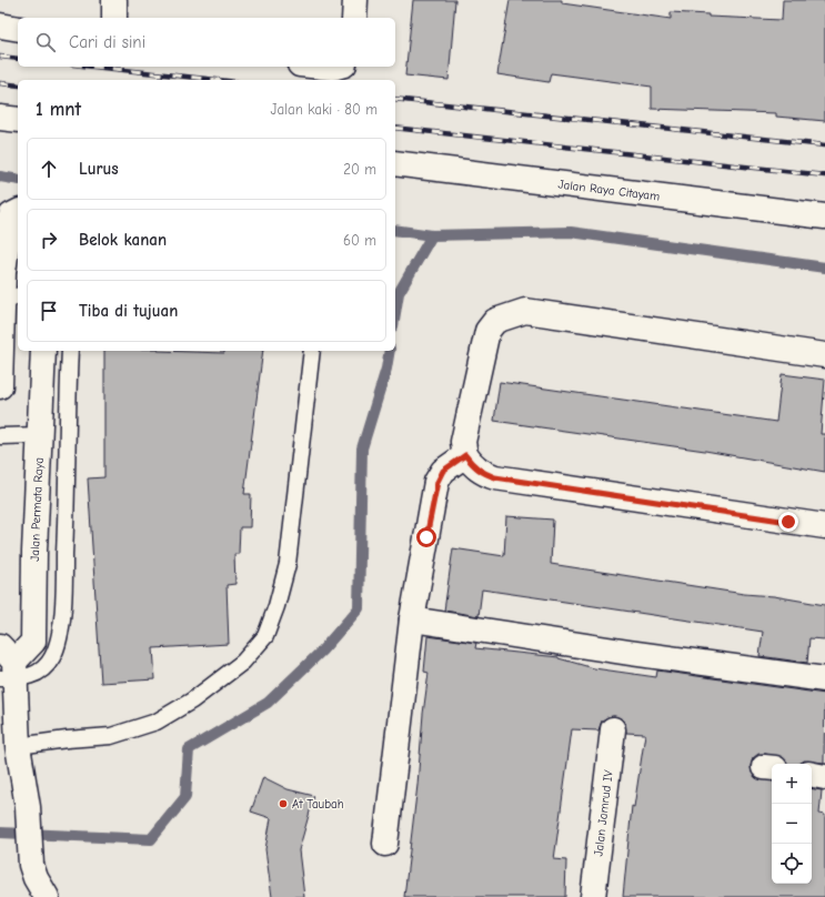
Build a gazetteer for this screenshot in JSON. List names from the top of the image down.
{
  "streets": {
    "street": ["Jalan Raya Citayam", "Jalan Permata Raya", "Jalan Jamrud IV"]
  },
  "places": ["At Taubah"],
  "page": {
    "search": "Cari di sini",
    "heading": ["1 mnt", "Jalan kaki · 80 m"],
    "list": [
      ["Lurus", "20 m"],
      ["Belok kanan", "60 m"],
      "Tiba di tujuan"
    ],
    "map_buttons": ["+", "−"]
  }
}
